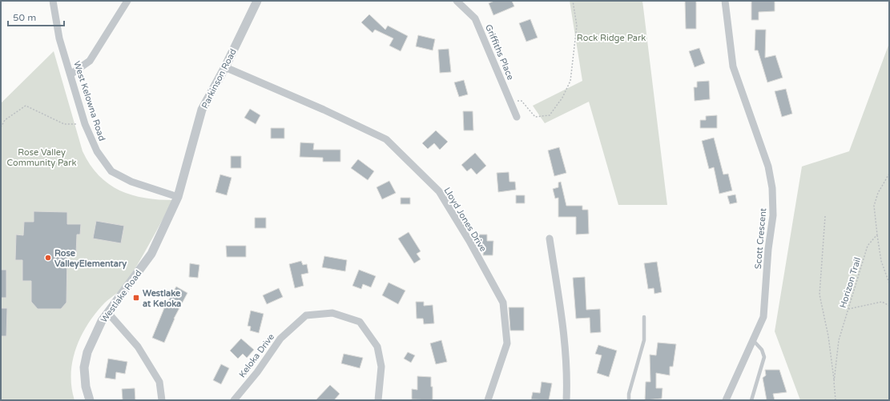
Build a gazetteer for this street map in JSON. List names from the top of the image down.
{
  "streets": {
    "street": [
      "Griffiths Place",
      "Parkinson Road",
      "West Kelowna Road",
      "Lloyd Jones Drive",
      "Scott Crescent",
      "Westlake Road",
      "Keloka Drive"
    ],
    "path": ["Horizon Trail"]
  },
  "crossings": [
    ["Parkinson Road", "West Kelowna Road"],
    ["Parkinson Road", "Lloyd Jones Drive"],
    ["Parkinson Road", "Westlake Road"],
    ["West Kelowna Road", "Westlake Road"]
  ],
  "parks": ["Rock Ridge Park", "Rose Valley Community Park"],
  "places": {
    "other": ["Rose ValleyElementary"],
    "transit": ["Westlake at Keloka"]
  },
  "scale_bar": "50 m"
}
